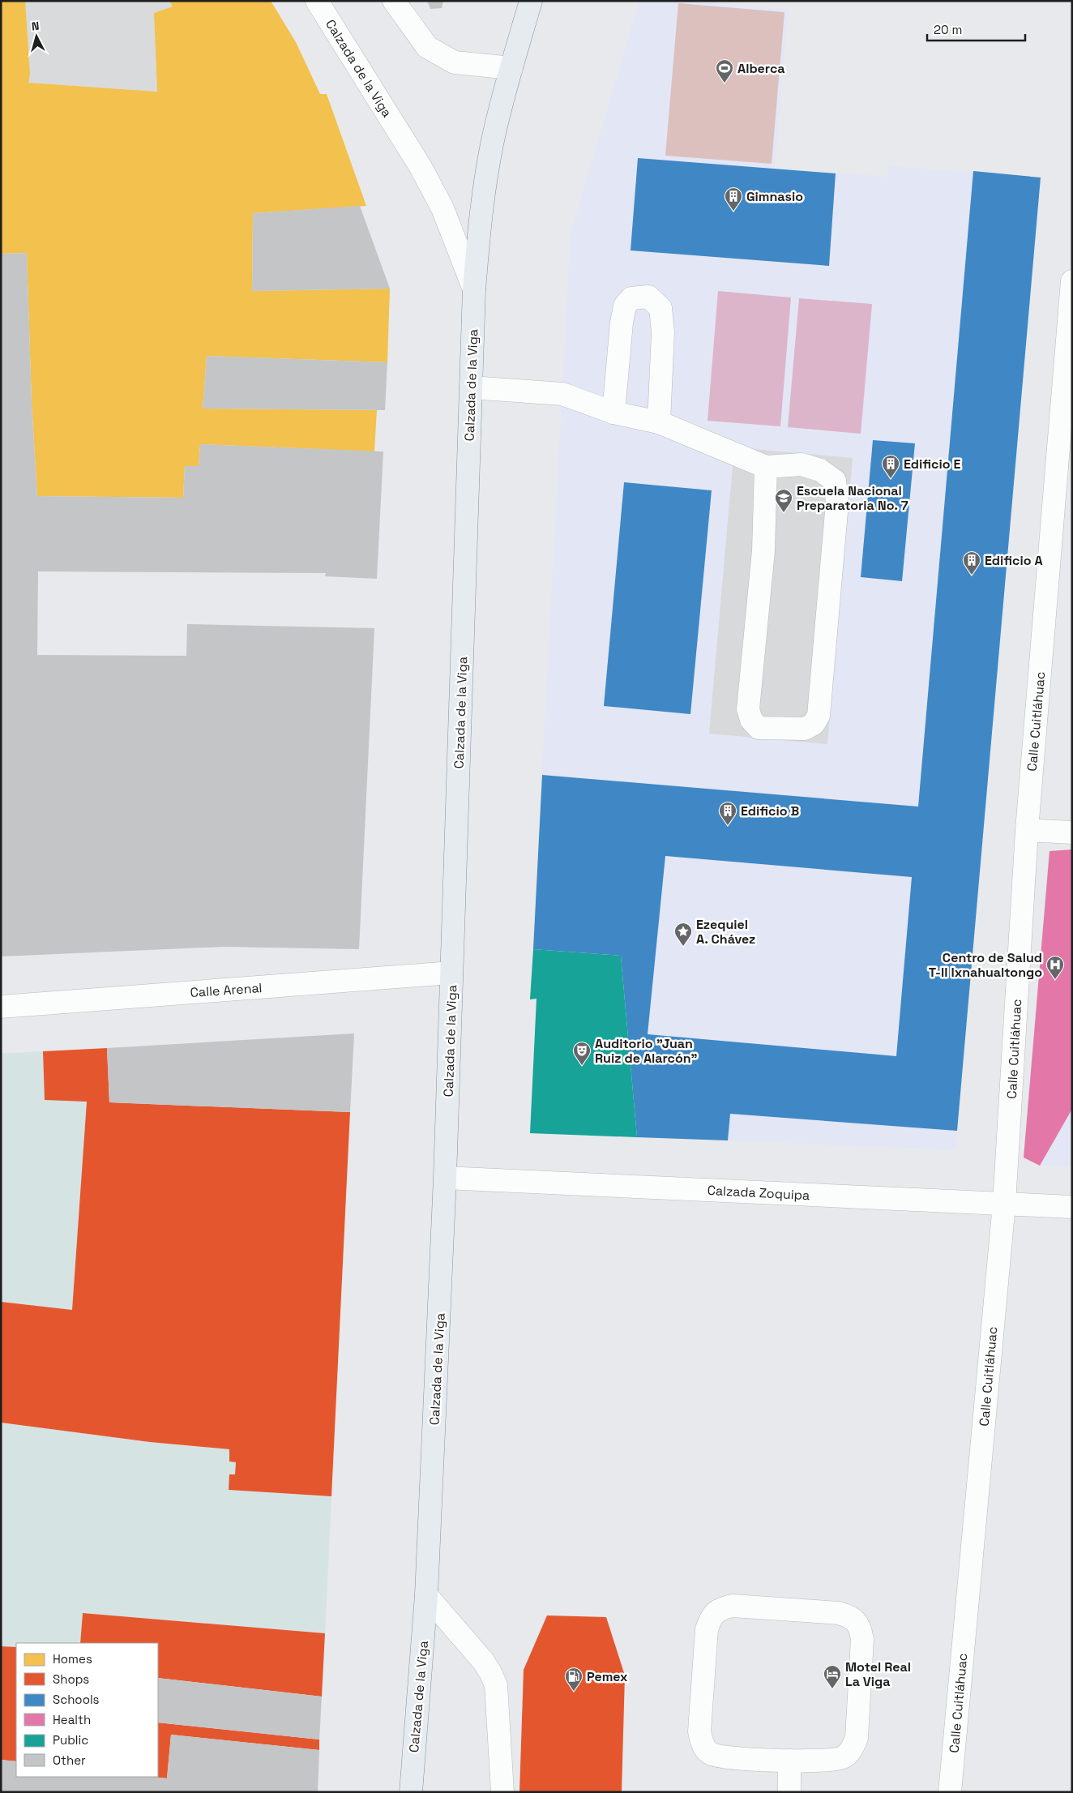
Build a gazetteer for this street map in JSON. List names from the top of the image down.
{
  "streets": {
    "main road": ["Calzada de la Viga"],
    "street": ["Calle Cuitláhuac", "Calle Arenal", "Calzada Zoquipa"]
  },
  "crossings": [
    ["Calzada de la Viga", "Calle Arenal"],
    ["Calzada de la Viga", "Calzada Zoquipa"],
    ["Calle Cuitláhuac", "Calzada Zoquipa"]
  ],
  "places": {
    "sports": ["Alberca"],
    "building": [
      "Gimnasio",
      "Edificio E",
      "Edificio A",
      "Edificio B"
    ],
    "school or university": ["Escuela Nacional Preparatoria No. 7"],
    "place": ["Ezequiel A. Chávez"],
    "hospital": ["Centro de Salud T-II Ixnahualtongo"],
    "theatre": ["Auditorio \"Juan Ruiz de Alarcón\""],
    "hotel": ["Motel Real La Viga"],
    "fuel station": ["Pemex"]
  },
  "legend": [
    "Homes",
    "Shops",
    "Schools",
    "Health",
    "Public",
    "Other"
  ],
  "scale_bar": "20 m",
  "north": "top"
}
